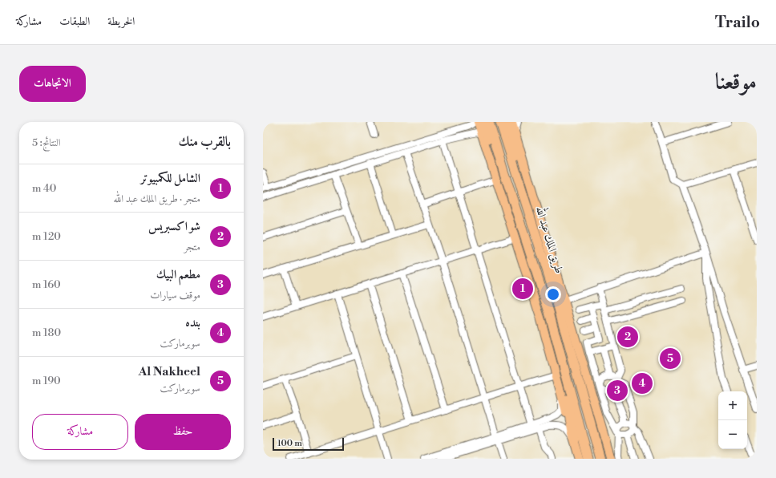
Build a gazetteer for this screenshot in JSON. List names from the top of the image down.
{
  "streets": {
    "highway": ["طريق الملك عبد الله"]
  },
  "scale_bar": "100 m",
  "page": {
    "header": "Trailo",
    "nav": ["الخريطة", "الطبقات", "مشاركة"],
    "title": "موقعنا",
    "buttons": [
      "الاتجاهات",
      ["حفظ", "مشاركة"]
    ],
    "heading": ["بالقرب منك", "النتائج: 5"],
    "list": [
      {
        "mark": "1",
        "name": "الشامل للكمبيوتر",
        "note": "متجر · طريق الملك عبد الله",
        "value": "40 m"
      },
      {
        "mark": "2",
        "name": "شو اكسبريس",
        "note": "متجر",
        "value": "120 m"
      },
      {
        "mark": "3",
        "name": "مطعم البيك",
        "note": "موقف سيارات",
        "value": "160 m"
      },
      {
        "mark": "4",
        "name": "بنده",
        "note": "سوبرماركت",
        "value": "180 m"
      },
      {
        "mark": "5",
        "name": "Al Nakheel",
        "note": "سوبرماركت",
        "value": "190 m"
      }
    ],
    "pins": [
      "1",
      "2",
      "5",
      "4",
      "3"
    ],
    "map_buttons": ["+", "−"],
    "scale": "100 m"
  }
}
